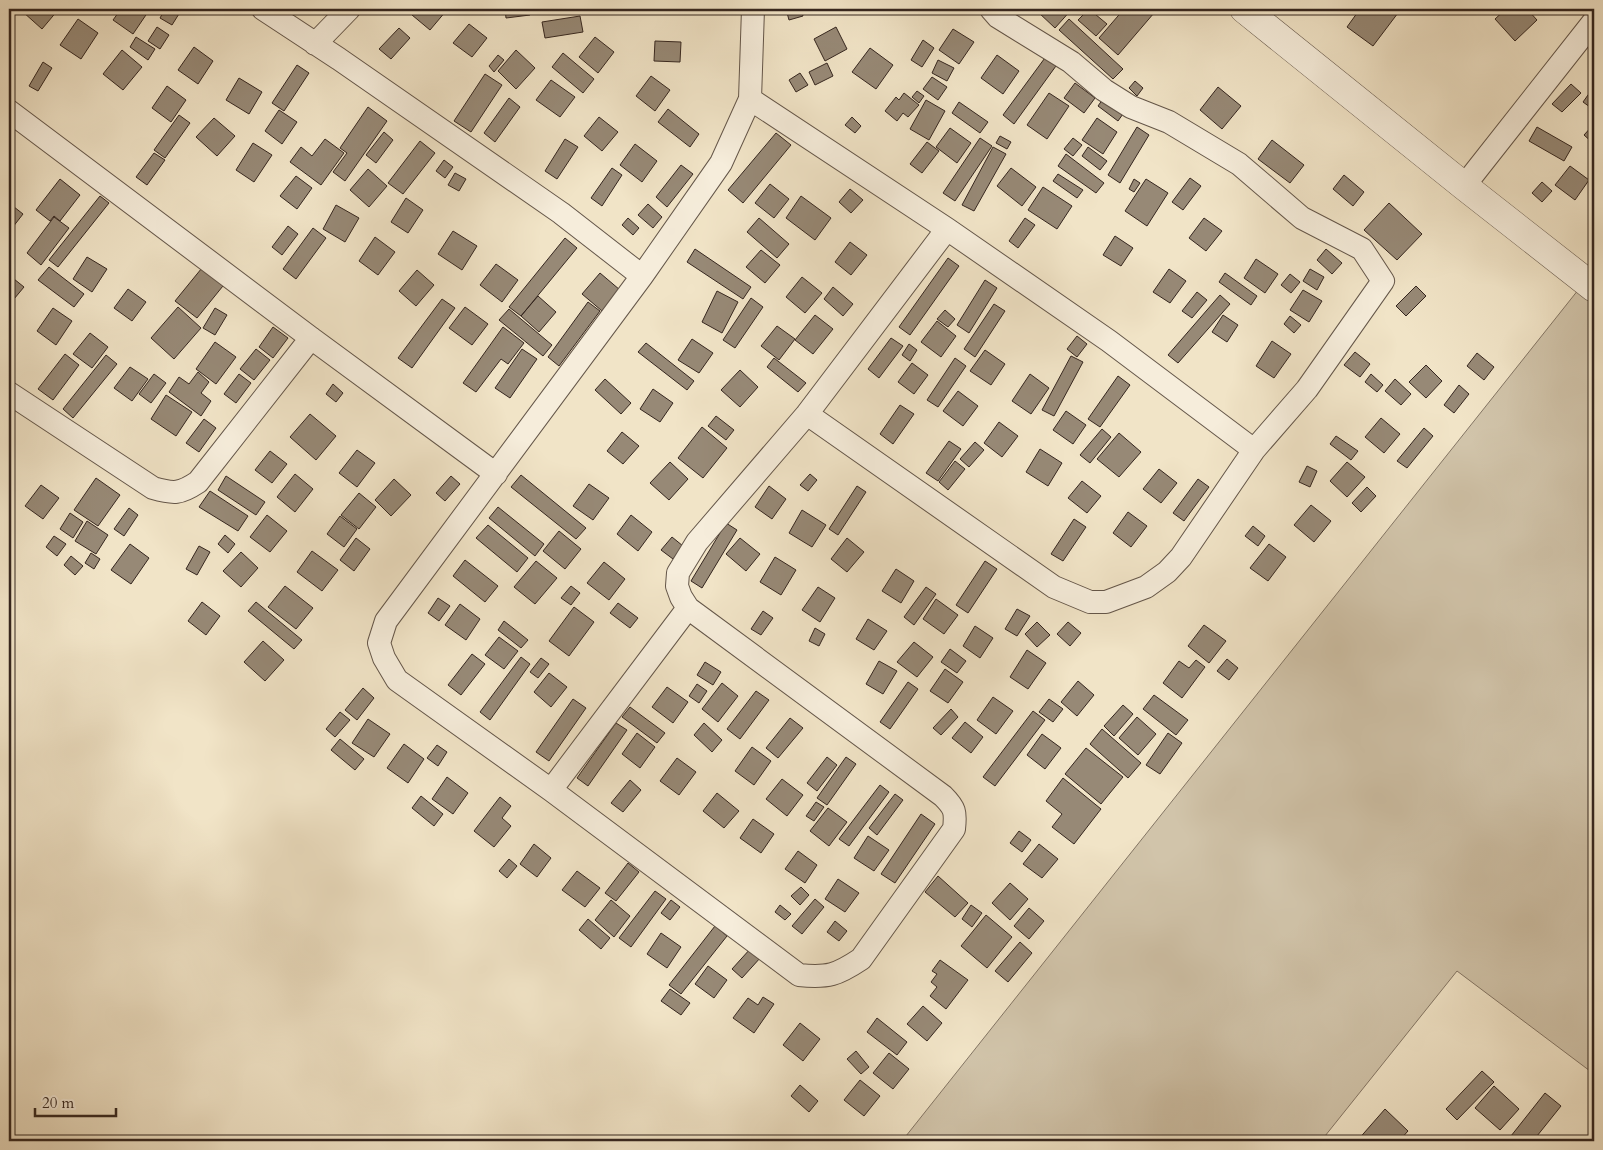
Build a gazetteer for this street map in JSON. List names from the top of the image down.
{
  "scale_bar": "20 m"
}
